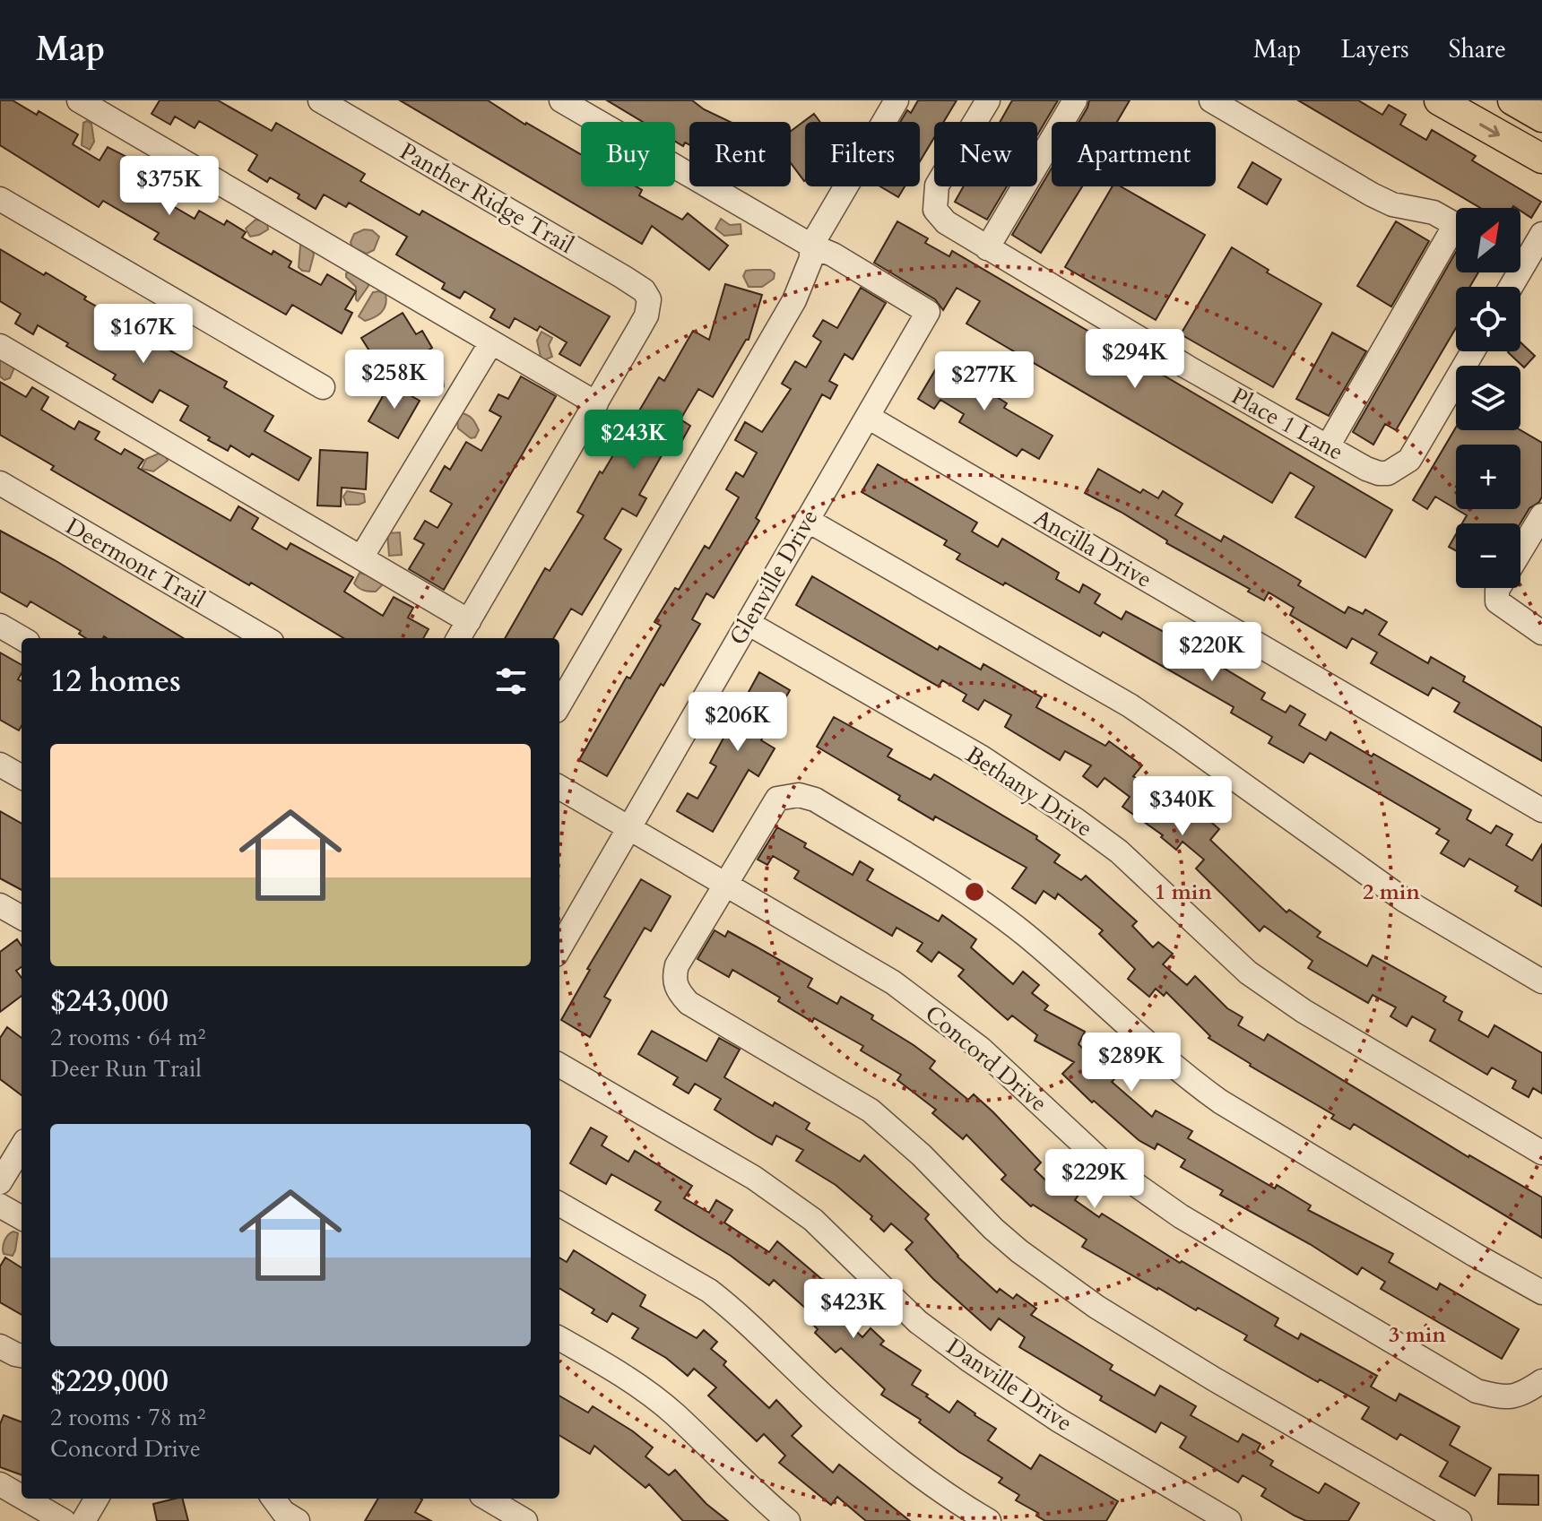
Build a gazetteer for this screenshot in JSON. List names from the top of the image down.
{
  "streets": {
    "street": [
      "Panther Ridge Trail",
      "Place 1 Lane",
      "Ancilla Drive",
      "Deermont Trail",
      "Glenville Drive",
      "Bethany Drive",
      "Concord Drive",
      "Danville Drive"
    ]
  },
  "crossings": [
    ["Ancilla Drive", "Glenville Drive"],
    ["Glenville Drive", "Bethany Drive"],
    ["Glenville Drive", "Concord Drive"]
  ],
  "north": "top right",
  "page": {
    "header": "Map",
    "nav": ["Map", "Layers", "Share"],
    "chip": [
      "Buy",
      "Rent",
      "Filters",
      "New",
      "Apartment"
    ],
    "price": [
      "$375K",
      "$167K",
      "$294K",
      "$258K",
      "$277K",
      "$243K",
      "$220K",
      "$206K",
      "$340K",
      "$289K",
      "$229K",
      "$423K"
    ],
    "map_buttons": ["+", "−"],
    "heading": "12 homes",
    "list": [
      {
        "name": "$243,000",
        "note": "2 rooms · 64 m² · Deer Run Trail"
      },
      {
        "name": "$229,000",
        "note": "2 rooms · 78 m² · Concord Drive"
      }
    ]
  },
  "rings": ["1 min", "2 min", "3 min"]
}
